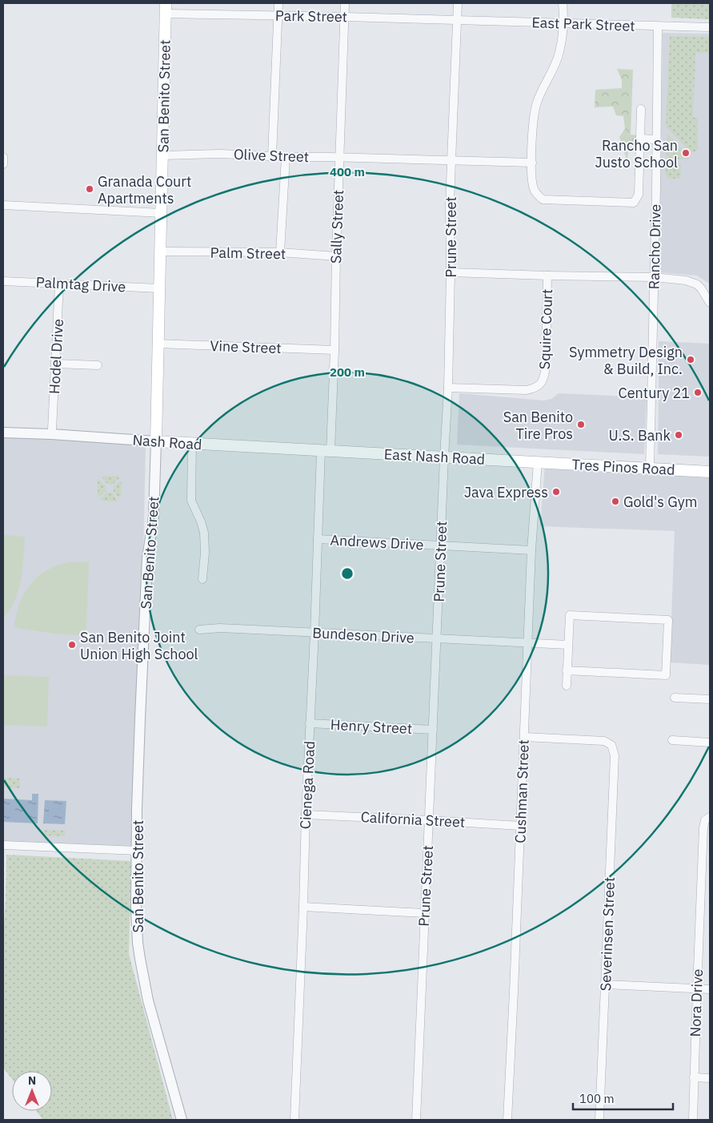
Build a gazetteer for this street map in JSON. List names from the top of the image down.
{
  "streets": {
    "main road": [
      "San Benito Street",
      "Nash Road",
      "East Nash Road",
      "Tres Pinos Road"
    ],
    "street": [
      "Park Street",
      "East Park Street",
      "Olive Street",
      "Sally Street",
      "Prune Street",
      "Rancho Drive",
      "Palm Street",
      "Palmtag Drive",
      "Squire Court",
      "Vine Street",
      "Hodel Drive",
      "Andrews Drive",
      "Bundeson Drive",
      "Henry Street",
      "Cienega Road",
      "Cushman Street",
      "California Street",
      "Severinsen Street",
      "Nora Drive"
    ]
  },
  "crossings": [
    ["Park Street", "East Park Street"],
    ["Park Street", "San Benito Street"],
    ["Park Street", "Sally Street"],
    ["Park Street", "Prune Street"],
    ["East Park Street", "Prune Street"],
    ["East Park Street", "Rancho Drive"],
    ["San Benito Street", "Olive Street"],
    ["San Benito Street", "Palm Street"],
    ["San Benito Street", "Palmtag Drive"],
    ["San Benito Street", "Vine Street"],
    ["San Benito Street", "Nash Road"],
    ["Olive Street", "Sally Street"],
    ["Olive Street", "Prune Street"],
    ["Sally Street", "Palm Street"],
    ["Sally Street", "Vine Street"],
    ["Sally Street", "Nash Road"],
    ["Sally Street", "East Nash Road"],
    ["Sally Street", "Cienega Road"],
    ["Prune Street", "Squire Court"],
    ["Prune Street", "East Nash Road"],
    ["Prune Street", "Andrews Drive"],
    ["Prune Street", "Bundeson Drive"],
    ["Prune Street", "Henry Street"],
    ["Prune Street", "California Street"],
    ["Rancho Drive", "Tres Pinos Road"],
    ["Palmtag Drive", "Hodel Drive"],
    ["Nash Road", "East Nash Road"],
    ["Nash Road", "Cienega Road"],
    ["East Nash Road", "Tres Pinos Road"],
    ["East Nash Road", "Cienega Road"],
    ["East Nash Road", "Cushman Street"],
    ["Tres Pinos Road", "Cushman Street"],
    ["Andrews Drive", "Cienega Road"],
    ["Andrews Drive", "Cushman Street"],
    ["Bundeson Drive", "Cienega Road"],
    ["Bundeson Drive", "Cushman Street"],
    ["Henry Street", "Cienega Road"],
    ["Cienega Road", "California Street"],
    ["Cushman Street", "California Street"],
    ["Cushman Street", "Severinsen Street"]
  ],
  "places": [
    "Rancho San Justo School",
    "Granada Court Apartments",
    "Symmetry Design & Build, Inc.",
    "Century 21",
    "San Benito Tire Pros",
    "U.S. Bank",
    "Java Express",
    "Gold's Gym",
    "San Benito Joint Union High School"
  ],
  "scale_bar": "100 m",
  "north": "top",
  "rings": ["400 m", "200 m"]
}
